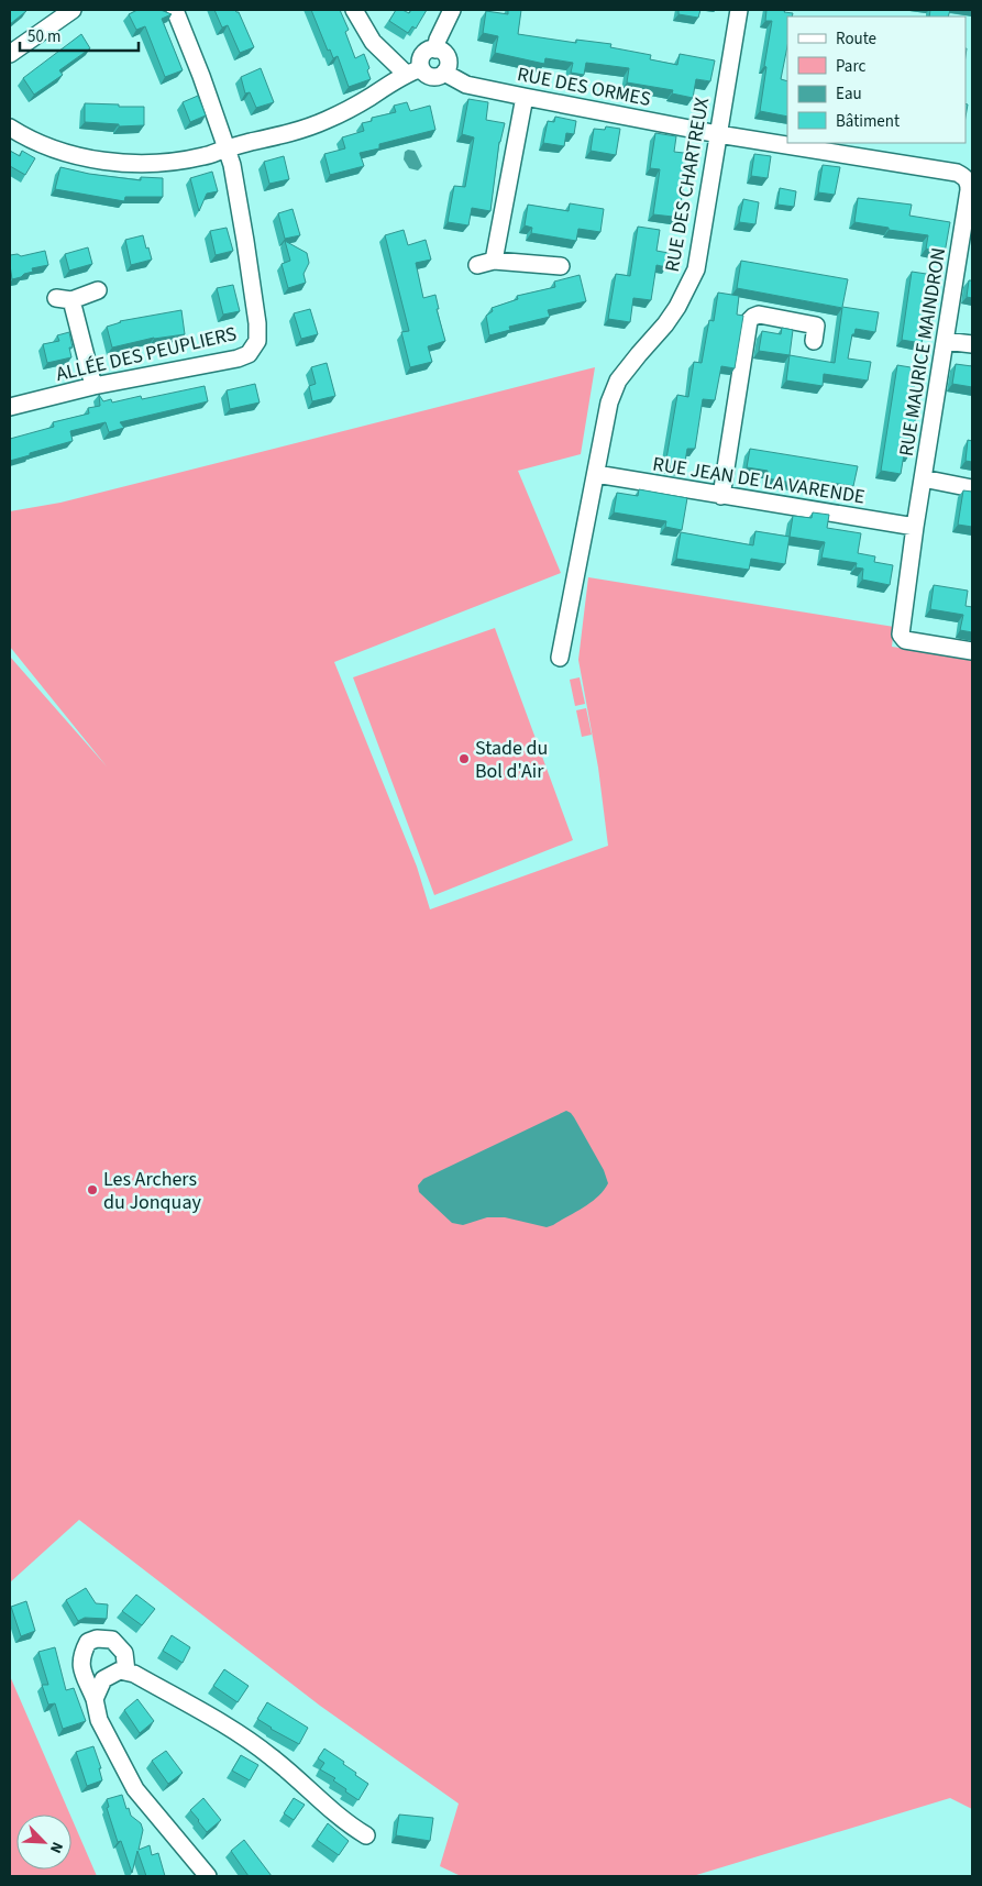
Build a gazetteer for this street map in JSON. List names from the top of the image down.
{
  "streets": {
    "street": [
      "RUE DES ORMES",
      "RUE DES CHARTREUX",
      "RUE MAURICE MAINDRON",
      "ALLÉE DES PEUPLIERS",
      "RUE JEAN DE LA VARENDE"
    ]
  },
  "crossings": [
    ["RUE DES ORMES", "RUE DES CHARTREUX"],
    ["RUE DES ORMES", "RUE MAURICE MAINDRON"],
    ["RUE DES CHARTREUX", "RUE JEAN DE LA VARENDE"],
    ["RUE MAURICE MAINDRON", "RUE JEAN DE LA VARENDE"]
  ],
  "places": ["Stade du Bol d'Air", "Les Archers du Jonquay"],
  "legend": [
    "Route",
    "Parc",
    "Eau",
    "Bâtiment"
  ],
  "scale_bar": "50 m",
  "north": "bottom right"
}
